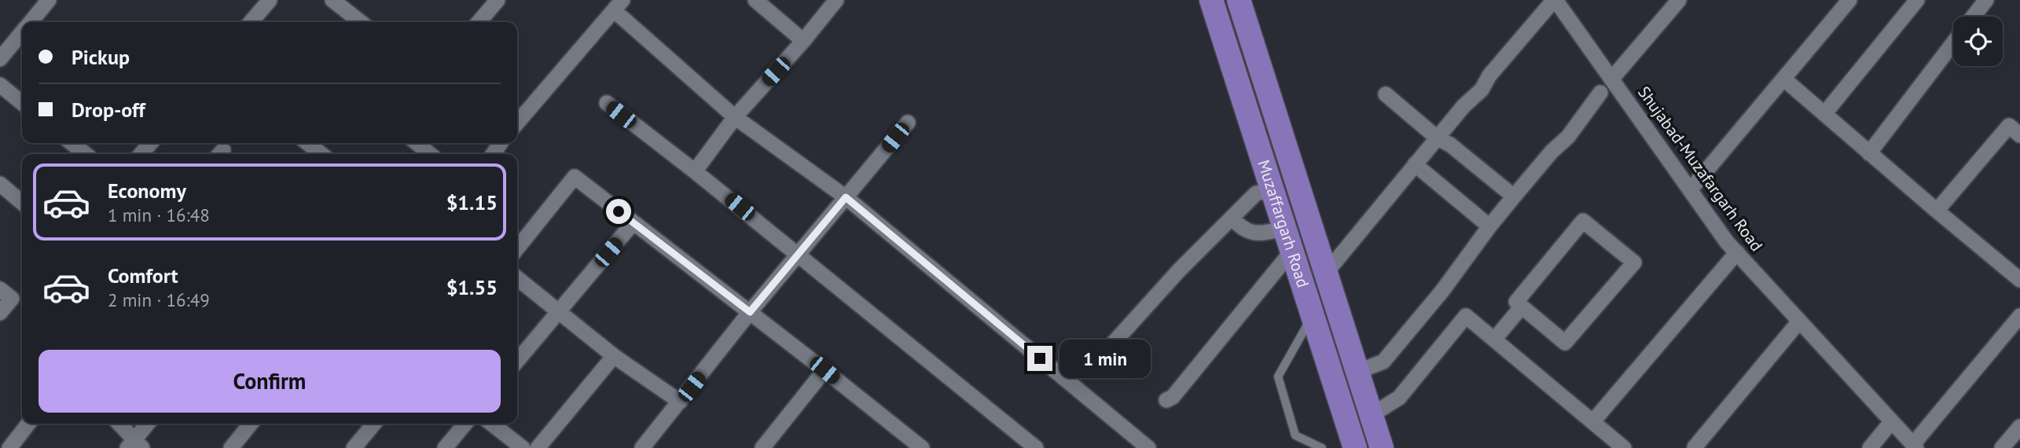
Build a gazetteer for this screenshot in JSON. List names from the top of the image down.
{
  "streets": {
    "main road": ["Muzaffargarh Road"],
    "street": ["Shujabad-Muzafargarh Road"]
  },
  "page": {
    "banner": ["Pickup", "Drop-off"],
    "list": [
      {
        "name": "Economy",
        "note": "1 min · 16:48",
        "value": "$1.15"
      },
      {
        "name": "Comfort",
        "note": "2 min · 16:49",
        "value": "$1.55"
      }
    ],
    "buttons": "Confirm",
    "bubble": "1 min"
  }
}
